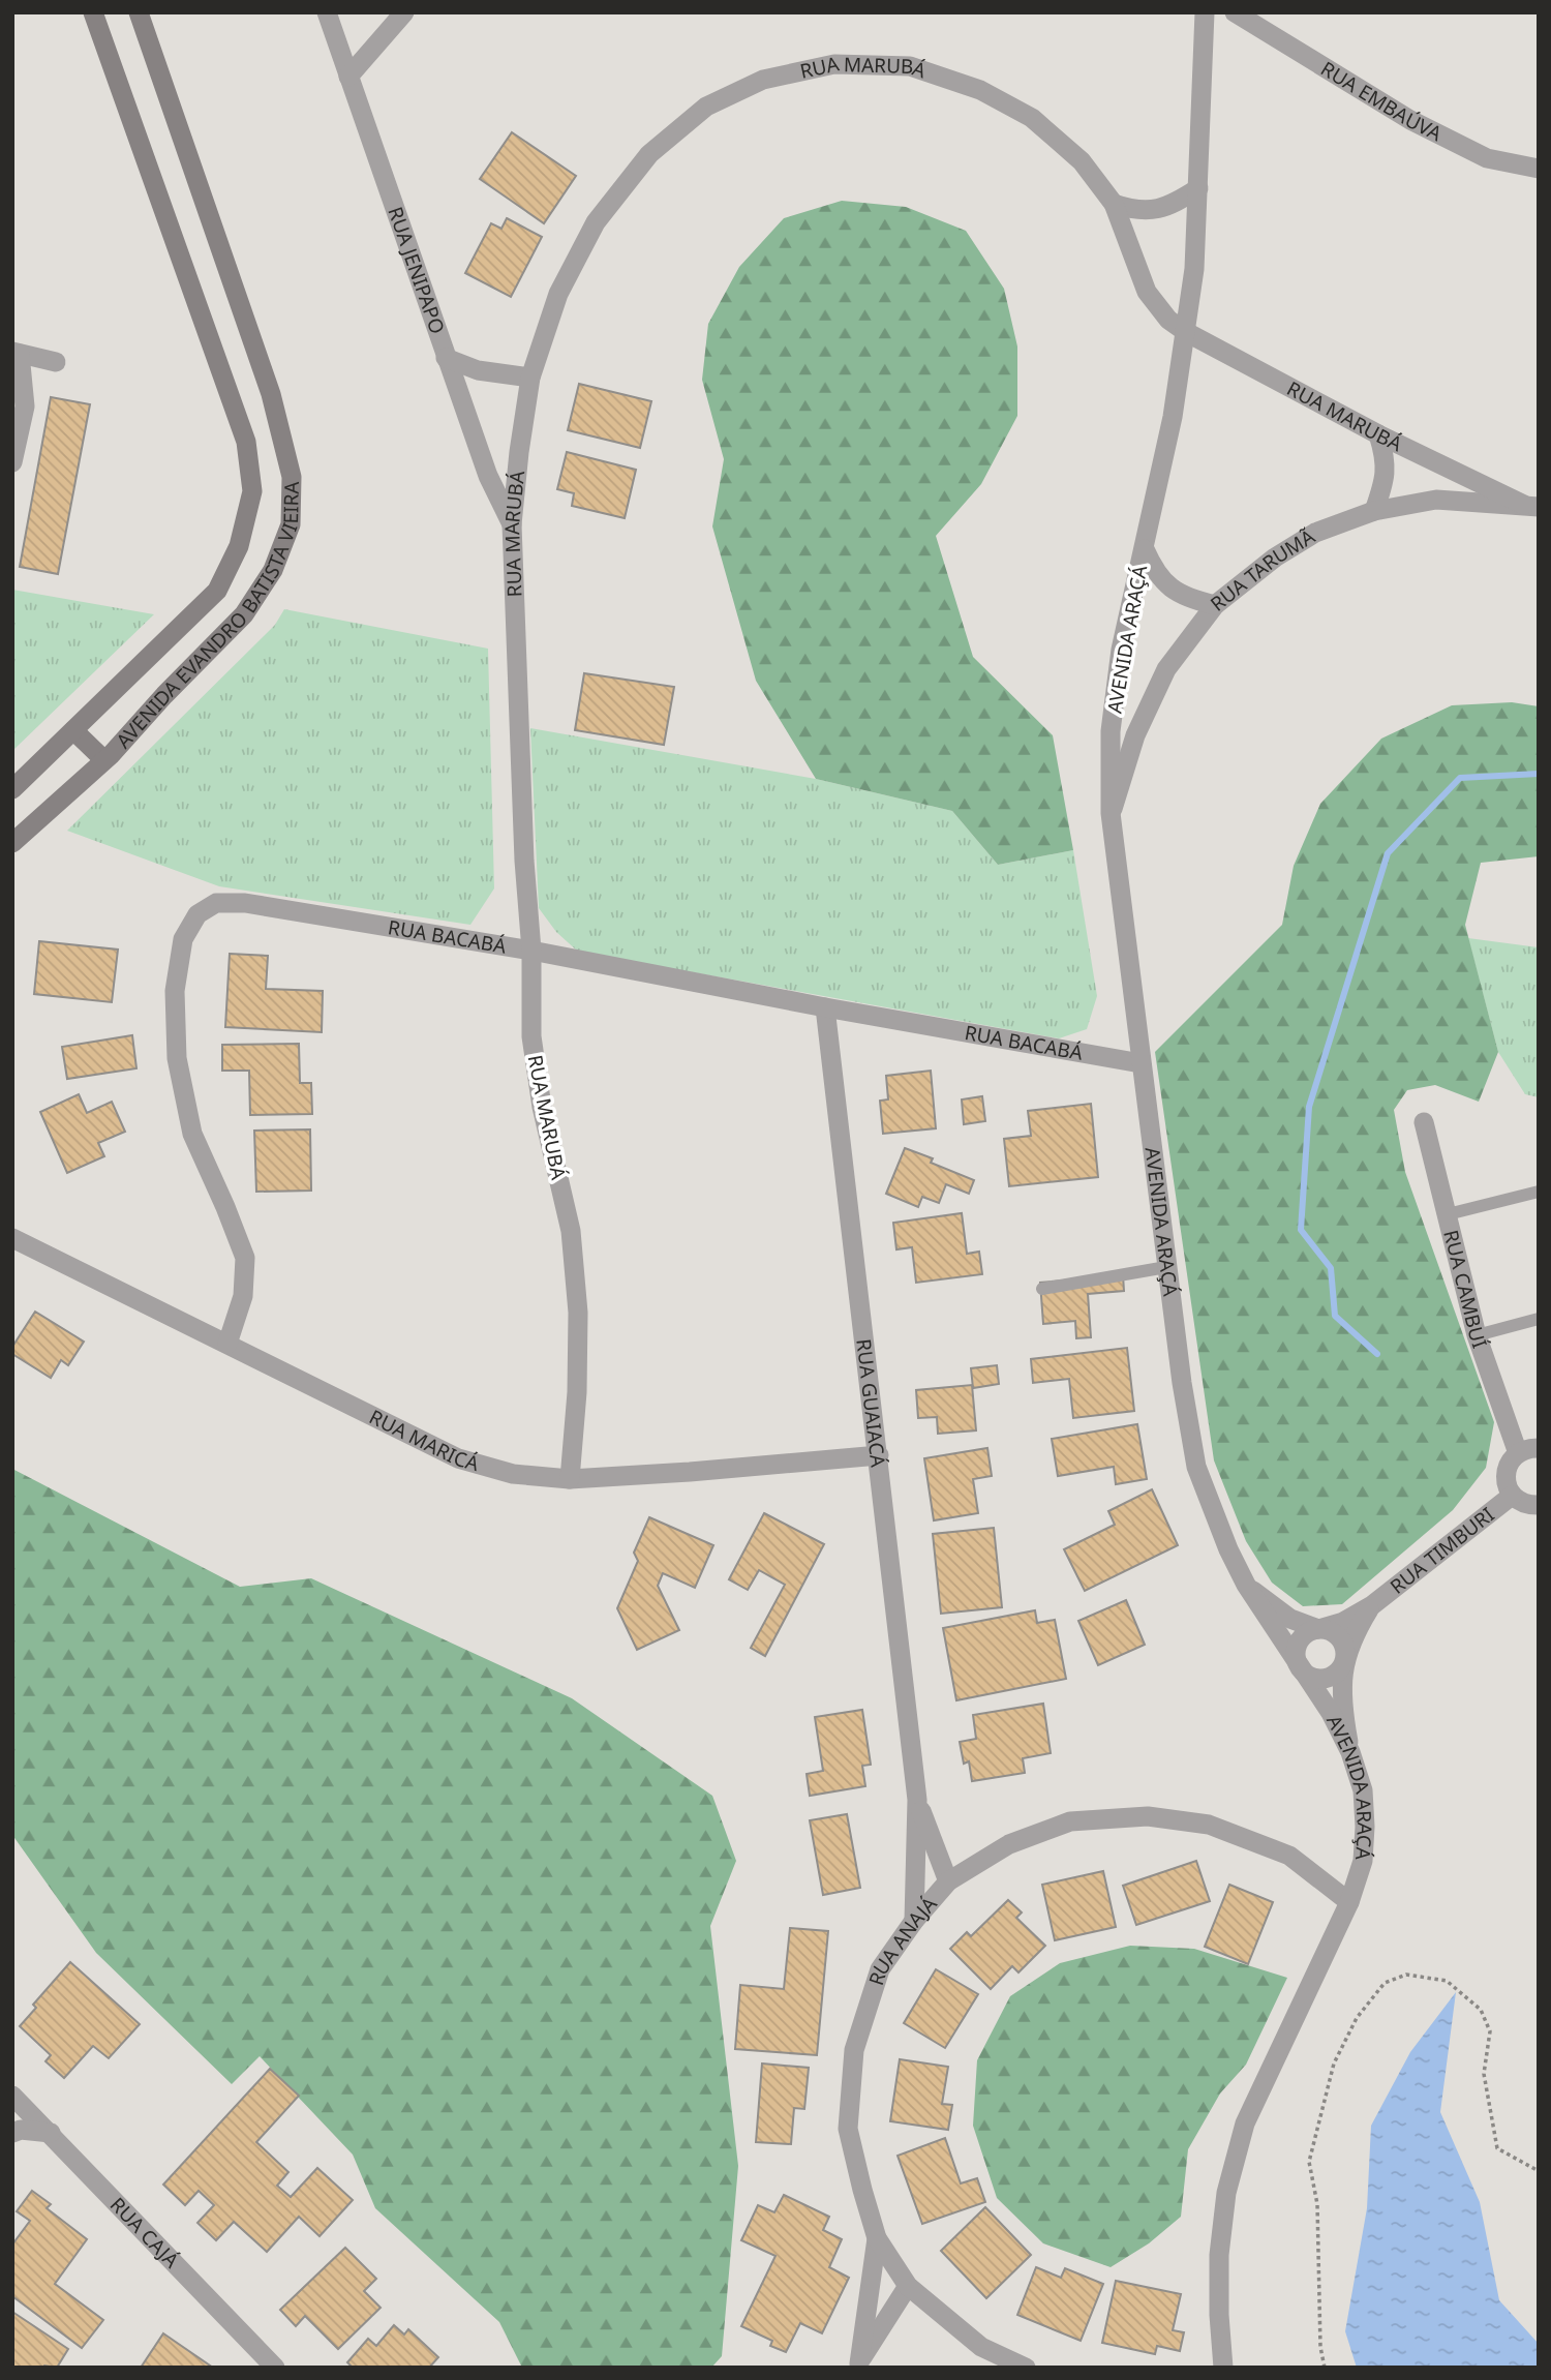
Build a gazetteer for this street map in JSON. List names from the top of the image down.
{
  "streets": {
    "main road": ["AVENIDA EVANDRO BATISTA VIEIRA"],
    "street": [
      "RUA MARUBÁ",
      "RUA EMBAÚVA",
      "RUA JENIPAPO",
      "RUA TARUMÃ",
      "AVENIDA ARAÇÁ",
      "RUA BACABÁ",
      "RUA CAMBUÍ",
      "RUA GUAIACÁ",
      "RUA MARICÁ",
      "RUA TIMBURI",
      "RUA ANAJÁ",
      "RUA CAJÁ"
    ]
  },
  "crossings": [
    ["RUA MARUBÁ", "RUA JENIPAPO"],
    ["RUA MARUBÁ", "RUA TARUMÃ"],
    ["RUA MARUBÁ", "AVENIDA ARAÇÁ"],
    ["RUA MARUBÁ", "RUA BACABÁ"],
    ["RUA MARUBÁ", "RUA MARICÁ"],
    ["RUA TARUMÃ", "AVENIDA ARAÇÁ"],
    ["AVENIDA ARAÇÁ", "RUA BACABÁ"],
    ["AVENIDA ARAÇÁ", "RUA TIMBURI"],
    ["AVENIDA ARAÇÁ", "RUA ANAJÁ"],
    ["RUA BACABÁ", "RUA GUAIACÁ"],
    ["RUA BACABÁ", "RUA MARICÁ"],
    ["RUA GUAIACÁ", "RUA MARICÁ"],
    ["RUA GUAIACÁ", "RUA ANAJÁ"]
  ]
}
